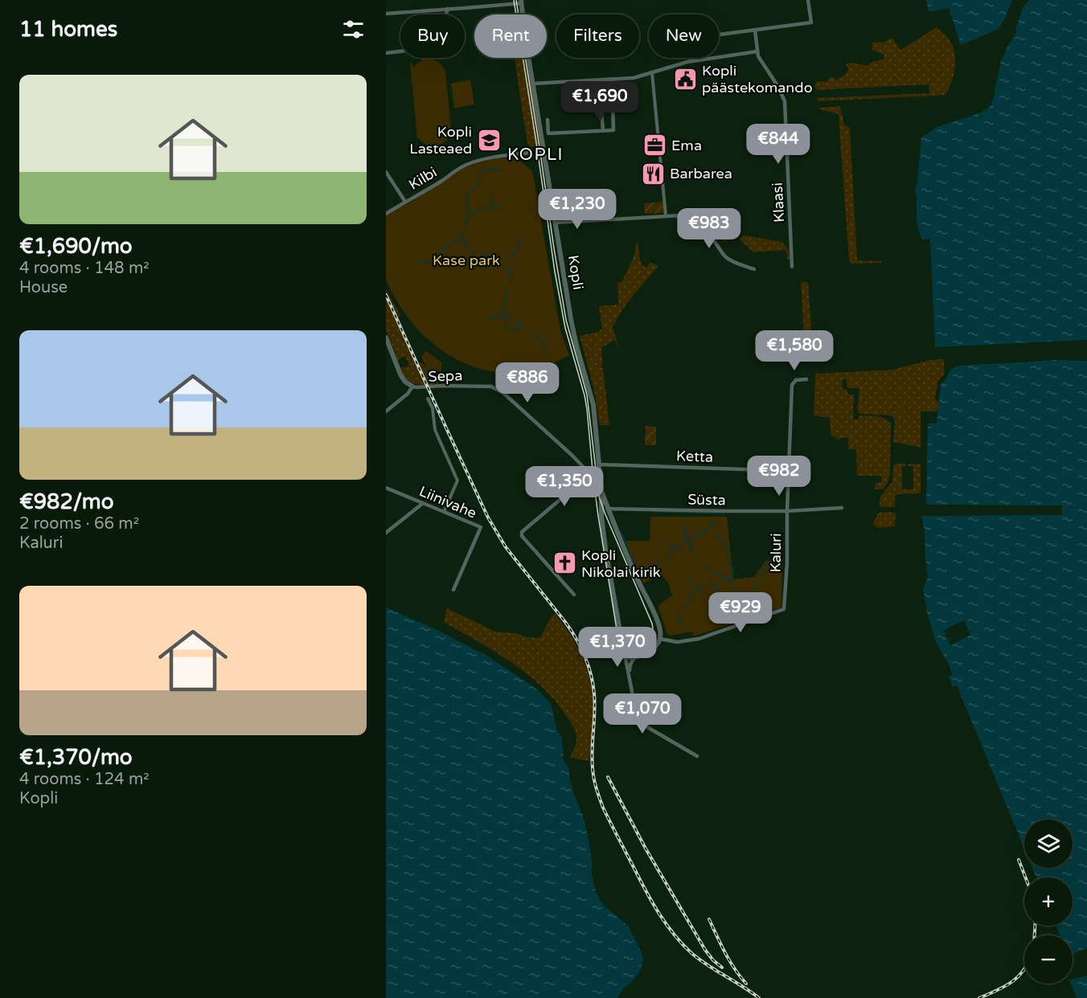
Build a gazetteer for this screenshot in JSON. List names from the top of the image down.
{
  "streets": {
    "street": [
      "Kilbi",
      "Klaasi",
      "Kopli",
      "Sepa",
      "Ketta",
      "Süsta",
      "Liinivahe",
      "Kaluri"
    ]
  },
  "crossings": [
    ["Kopli", "Ketta"],
    ["Kopli", "Süsta"],
    ["Kopli", "Kaluri"],
    ["Ketta", "Kaluri"],
    ["Süsta", "Kaluri"]
  ],
  "districts": ["KOPLI"],
  "parks": ["Kase park"],
  "places": {
    "public building": ["Kopli päästekomando"],
    "school or university": ["Kopli Lasteaed"],
    "office": ["Ema"],
    "restaurant": ["Barbarea"],
    "church": ["Kopli Nikolai kirik"]
  },
  "page": {
    "heading": "11 homes",
    "chip": [
      "Buy",
      "Rent",
      "Filters",
      "New"
    ],
    "list": [
      {
        "name": "€1,690/mo",
        "note": "4 rooms · 148 m² · House"
      },
      {
        "name": "€982/mo",
        "note": "2 rooms · 66 m² · Kaluri"
      },
      {
        "name": "€1,370/mo",
        "note": "4 rooms · 124 m² · Kopli"
      }
    ],
    "price": [
      "€1,690",
      "€844",
      "€1,230",
      "€983",
      "€1,580",
      "€886",
      "€982",
      "€1,350",
      "€929",
      "€1,370",
      "€1,070"
    ],
    "map_buttons": ["+", "−"]
  }
}
